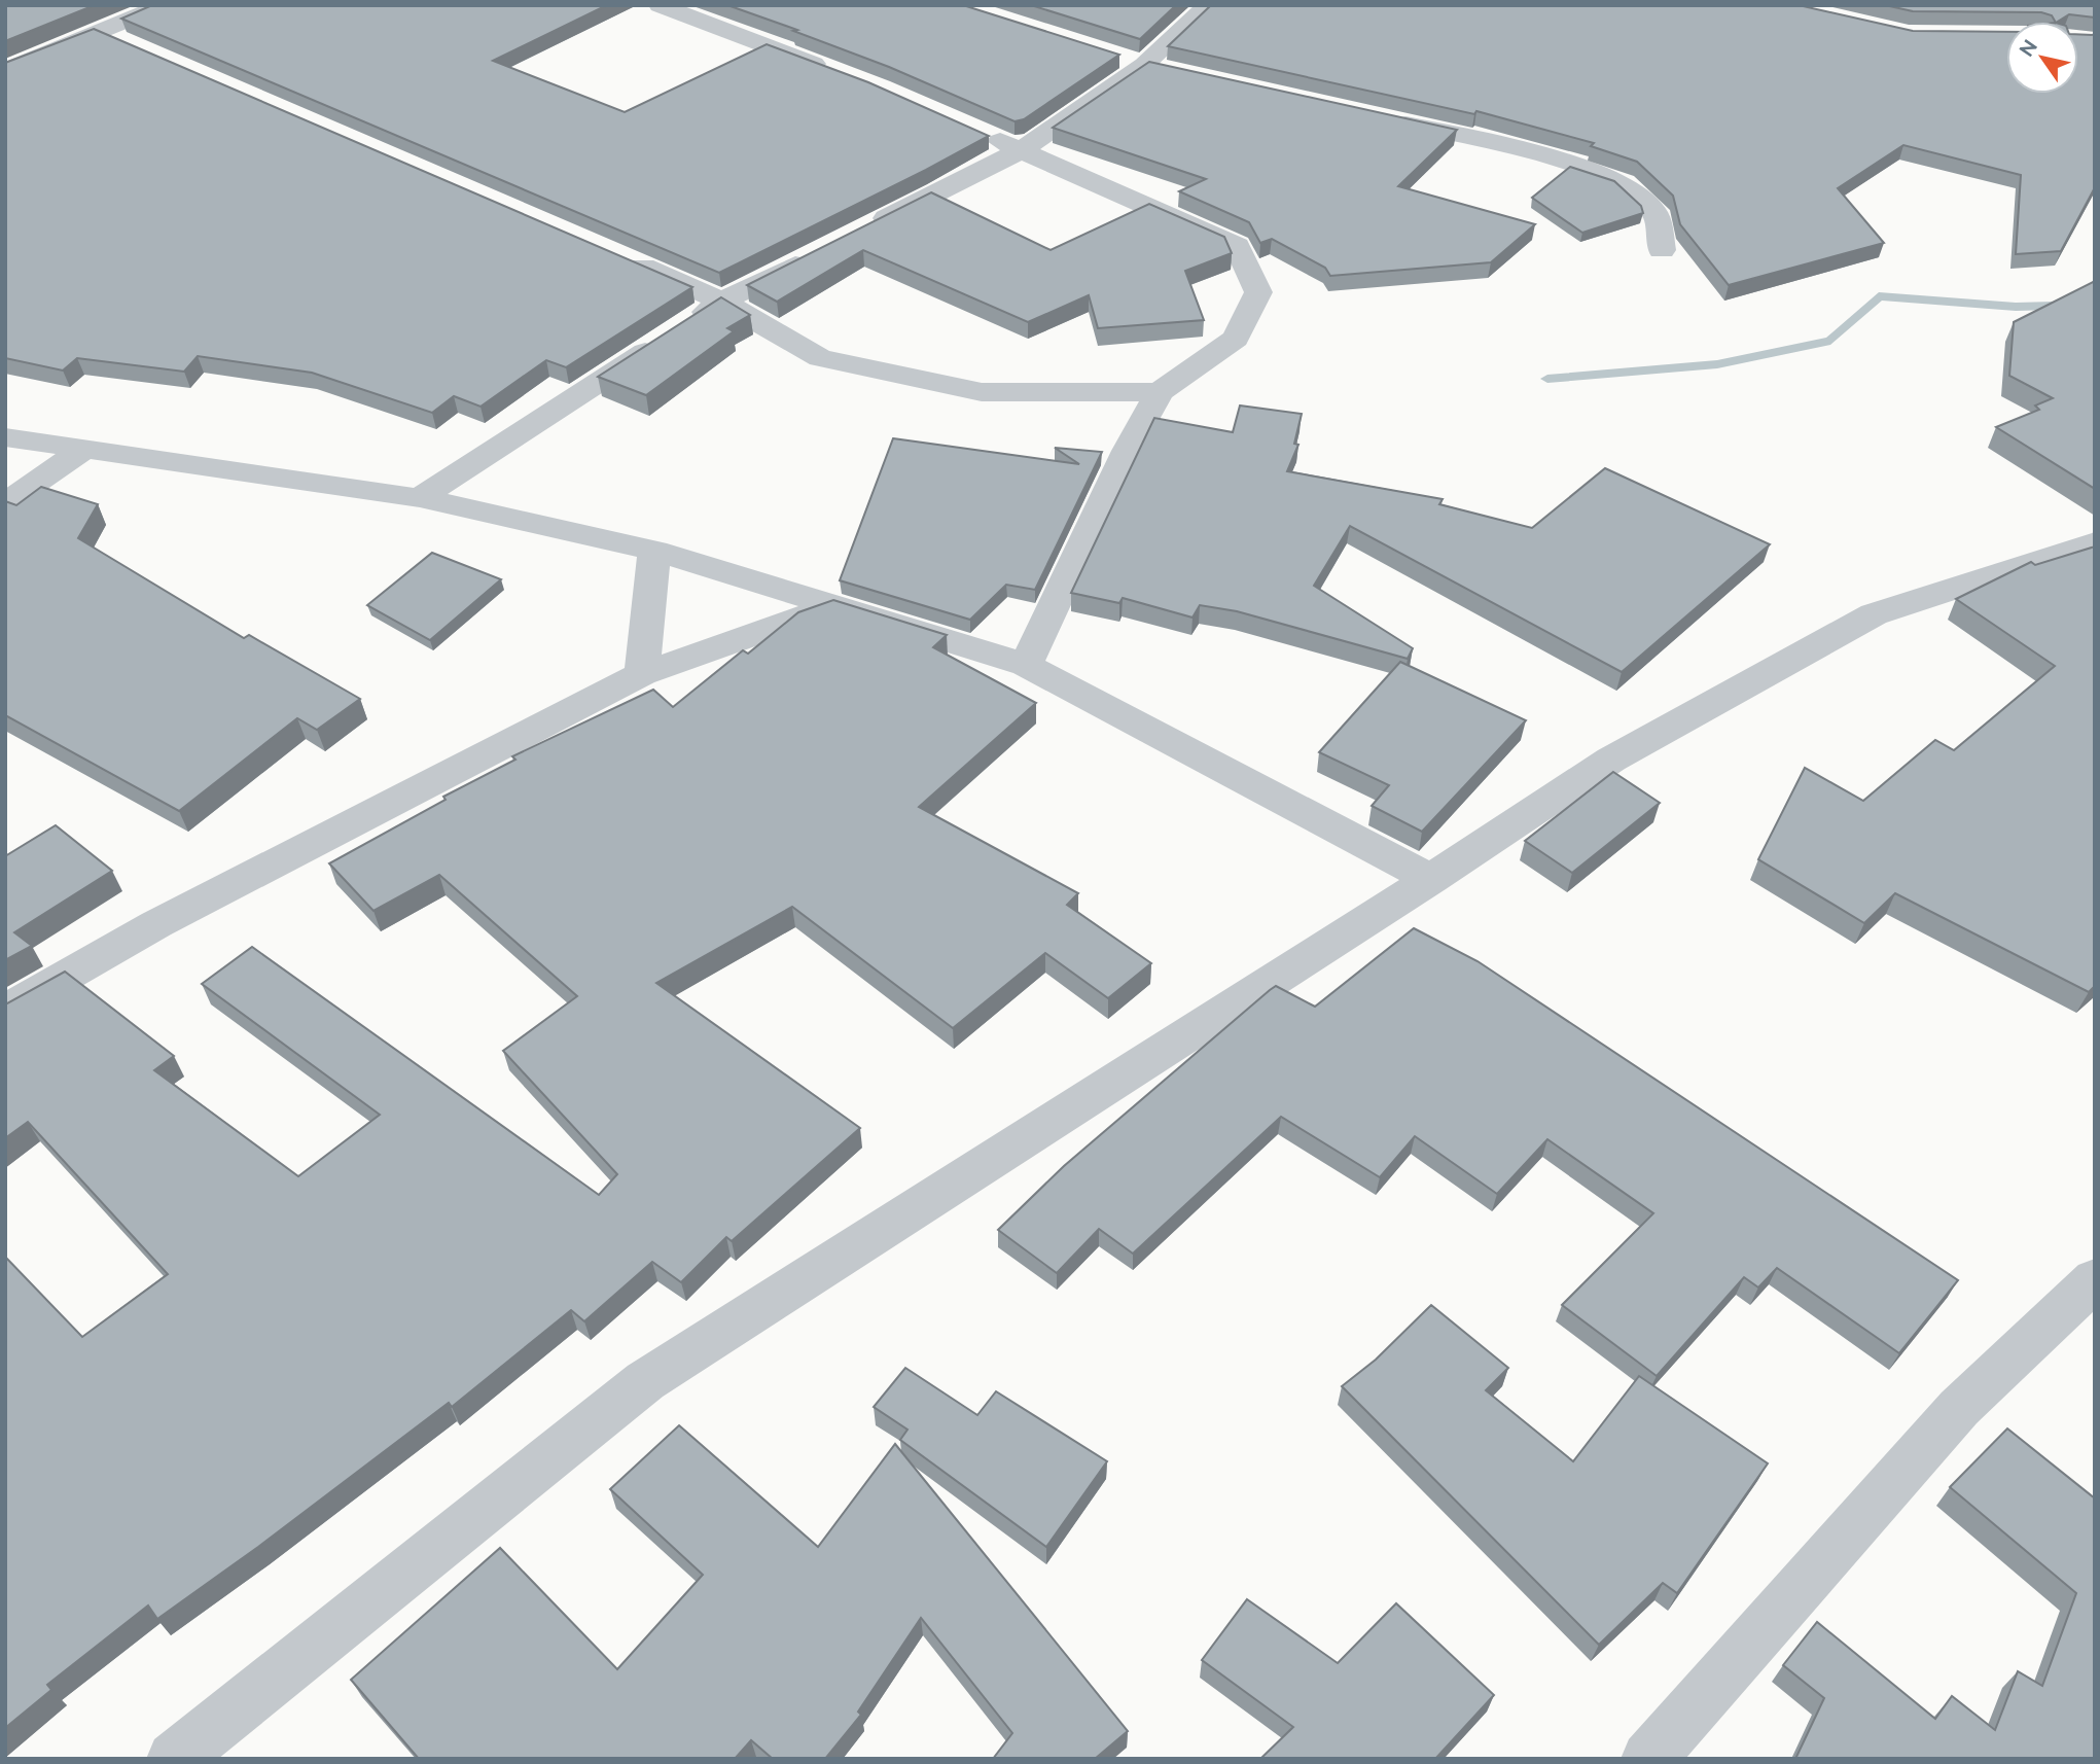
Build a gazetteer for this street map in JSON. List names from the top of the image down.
{
  "north": "top left"
}
